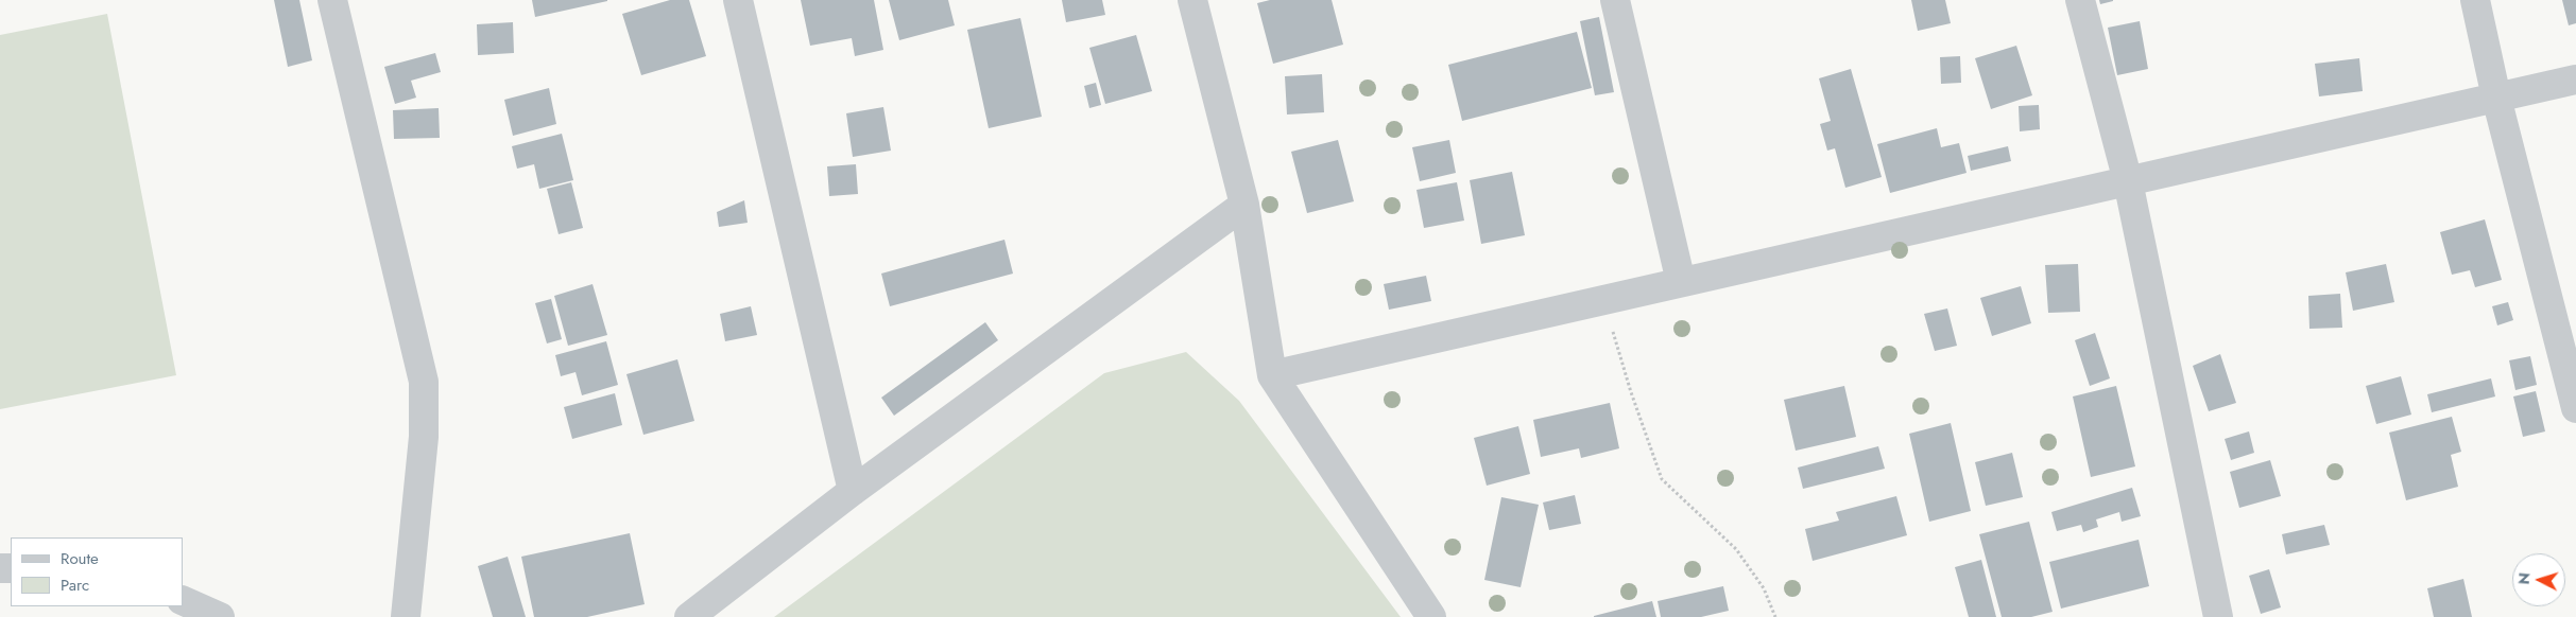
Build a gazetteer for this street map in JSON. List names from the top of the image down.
{
  "legend": ["Route", "Parc"],
  "north": "left"
}
